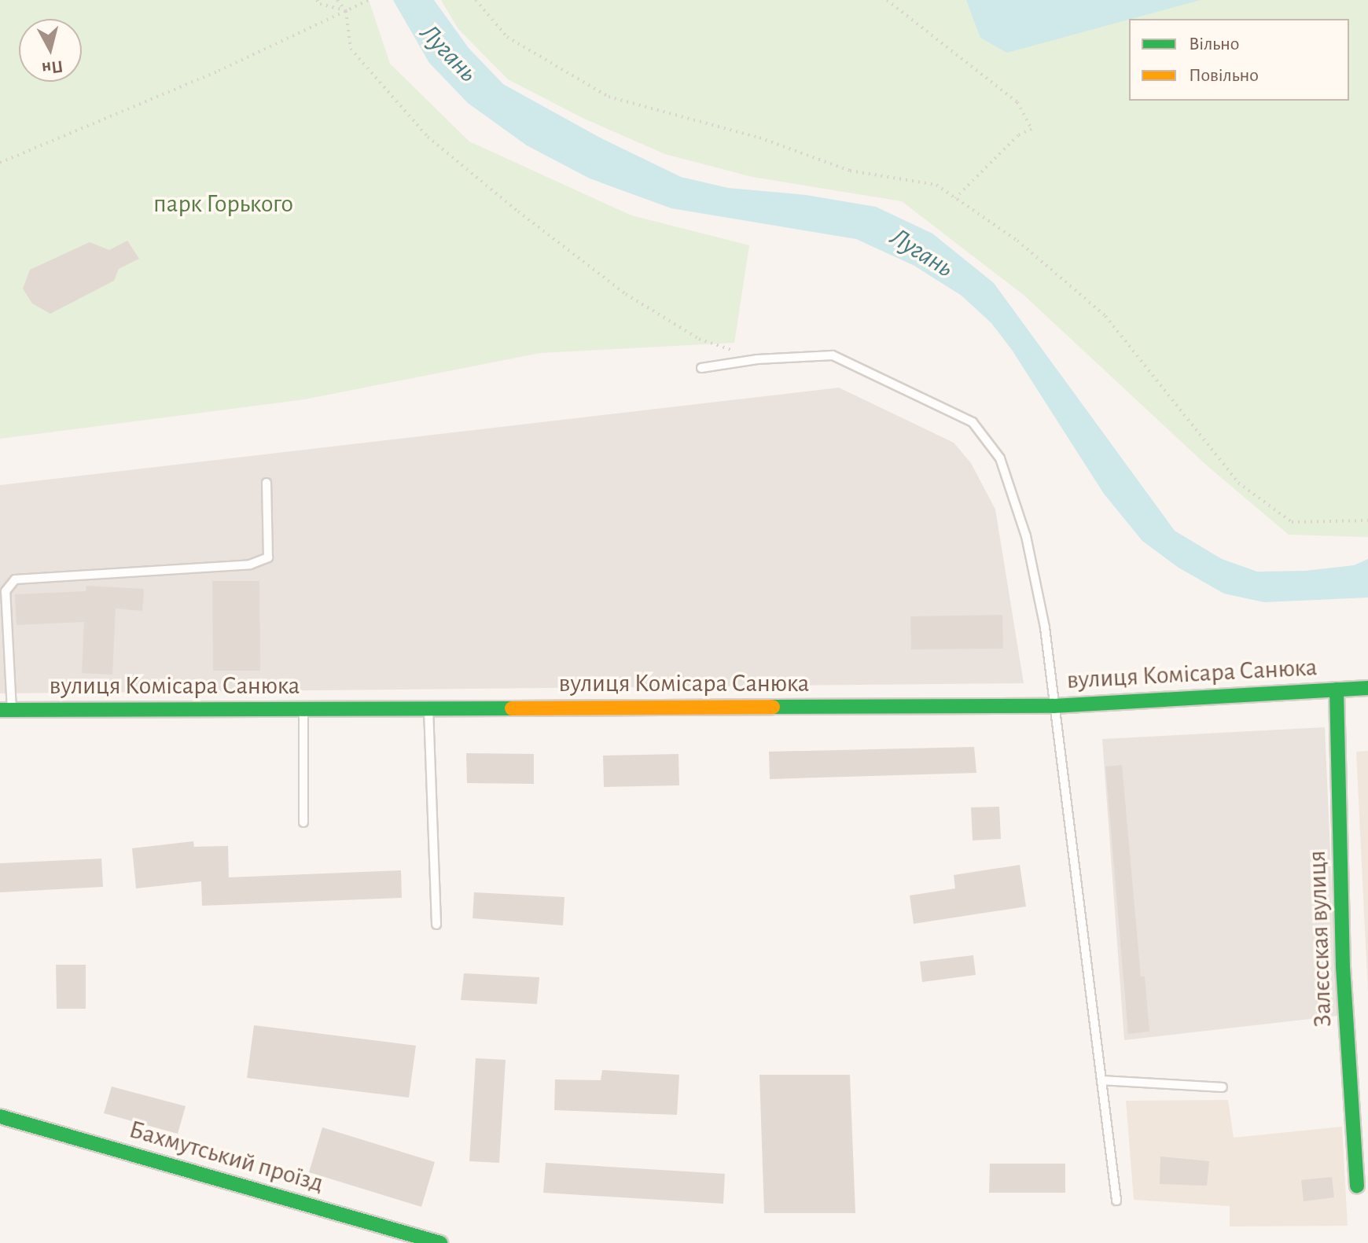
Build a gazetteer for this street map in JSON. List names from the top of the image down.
{
  "streets": {
    "street": ["вулиця Комісара Санюка", "Залєсская вулиця", "Бахмутський проїзд"]
  },
  "crossings": [
    ["вулиця Комісара Санюка", "Залєсская вулиця"]
  ],
  "water": ["Лугань"],
  "parks": ["парк Горького"],
  "legend": ["Вільно", "Повільно"],
  "north": "bottom"
}
